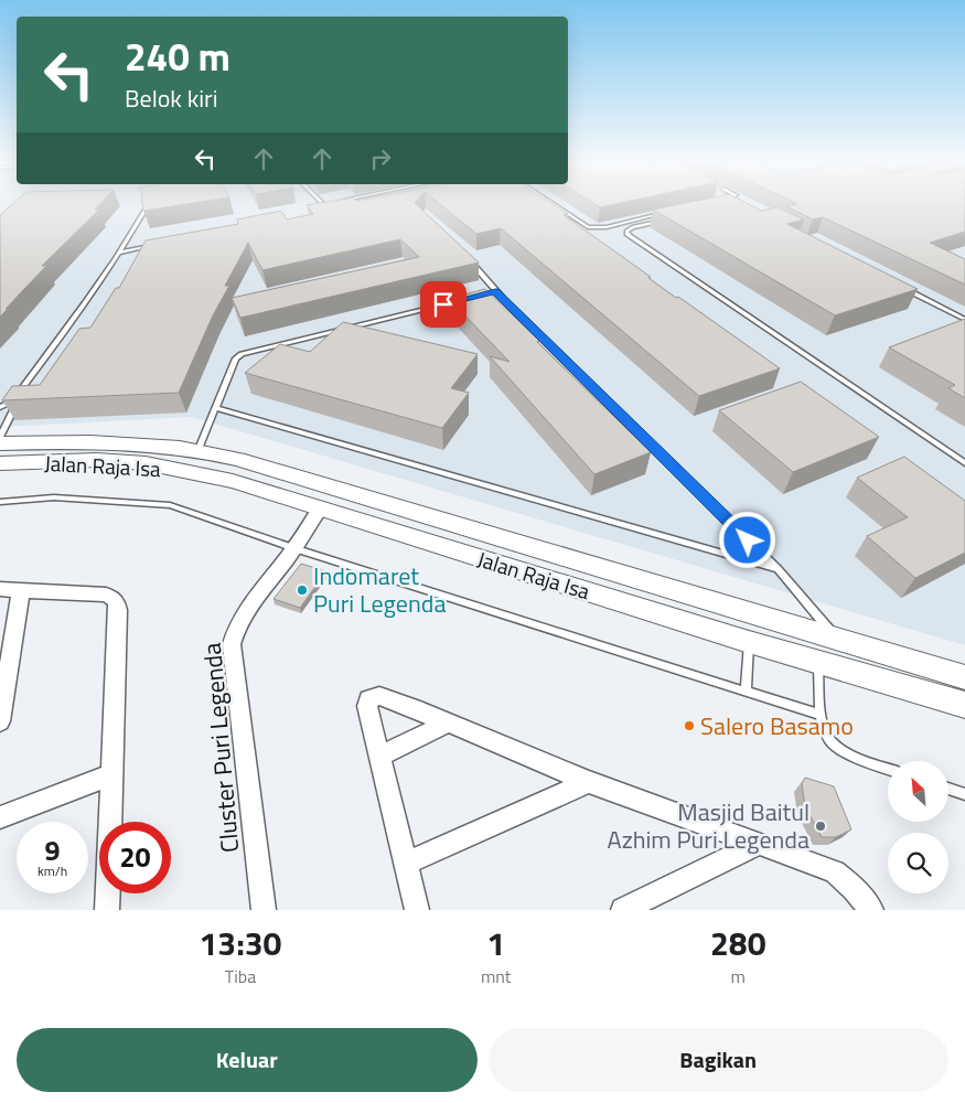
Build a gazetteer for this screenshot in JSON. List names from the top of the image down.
{
  "streets": {
    "main road": ["Jalan Raja Isa"],
    "street": ["Cluster Puri Legenda"]
  },
  "crossings": [
    ["Jalan Raja Isa", "Cluster Puri Legenda"]
  ],
  "places": ["Indomaret Puri Legenda", "Salero Basamo", "Masjid Baitul Azhim Puri Legenda"],
  "north": "top left",
  "page": {
    "turn": ["240 m", "Belok kiri"],
    "speed": "9 km/h",
    "limit": "20",
    "eta": [
      "13:30",
      "Tiba",
      "1",
      "mnt",
      "280",
      "m"
    ],
    "buttons": ["Keluar", "Bagikan"]
  }
}
